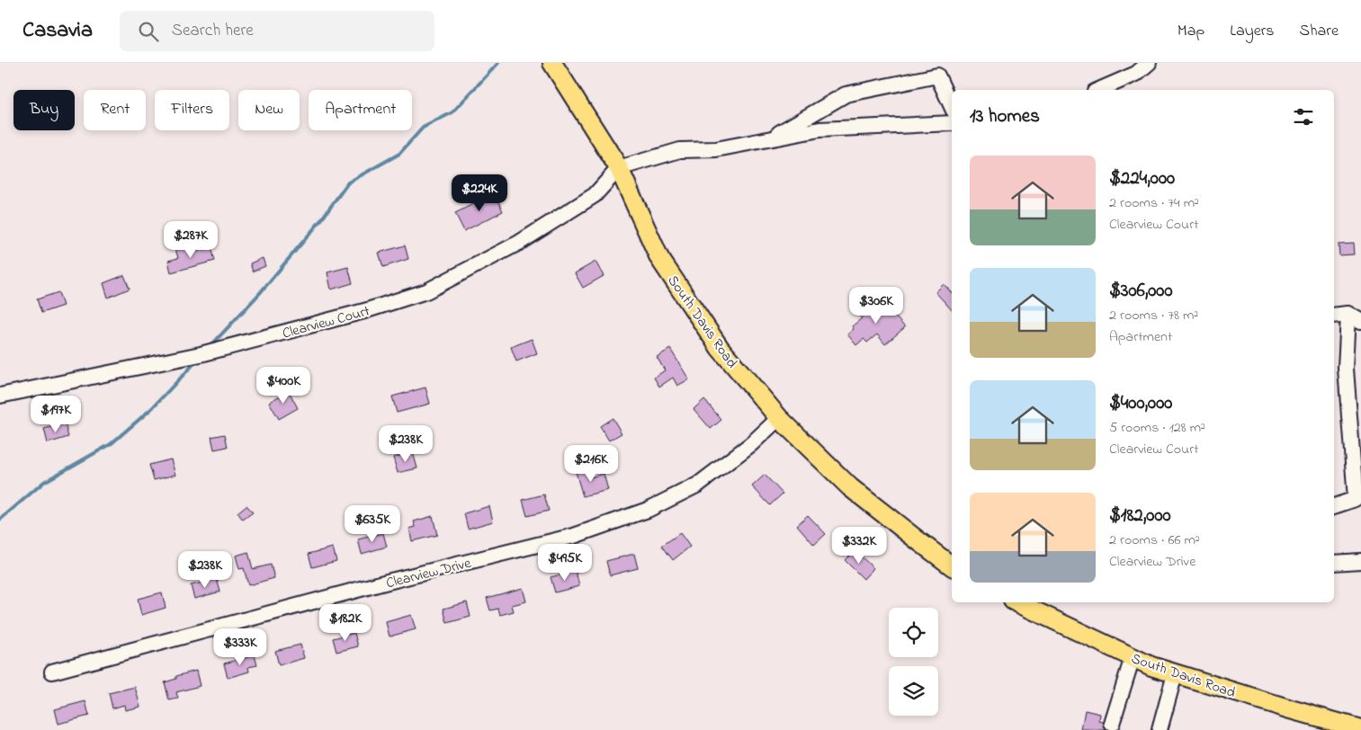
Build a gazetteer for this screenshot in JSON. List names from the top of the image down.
{
  "streets": {
    "main road": ["South Davis Road"],
    "street": ["Clearview Court", "Clearview Drive"]
  },
  "crossings": [
    ["Clearview Court", "South Davis Road"],
    ["South Davis Road", "Clearview Drive"]
  ],
  "page": {
    "header": "Casavia",
    "search": "Search here",
    "nav": ["Map", "Layers", "Share"],
    "chip": [
      "Buy",
      "Rent",
      "Filters",
      "New",
      "Apartment"
    ],
    "heading": "13 homes",
    "list": [
      {
        "name": "$224,000",
        "note": "2 rooms · 74 m² · Clearview Court"
      },
      {
        "name": "$306,000",
        "note": "2 rooms · 78 m² · Apartment"
      },
      {
        "name": "$400,000",
        "note": "5 rooms · 128 m² · Clearview Court"
      },
      {
        "name": "$182,000",
        "note": "2 rooms · 66 m² · Clearview Drive"
      }
    ],
    "price": [
      "$224K",
      "$287K",
      "$306K",
      "$400K",
      "$197K",
      "$238K",
      "$216K",
      "$635K",
      "$332K",
      "$495K",
      "$238K",
      "$182K",
      "$333K"
    ]
  }
}
